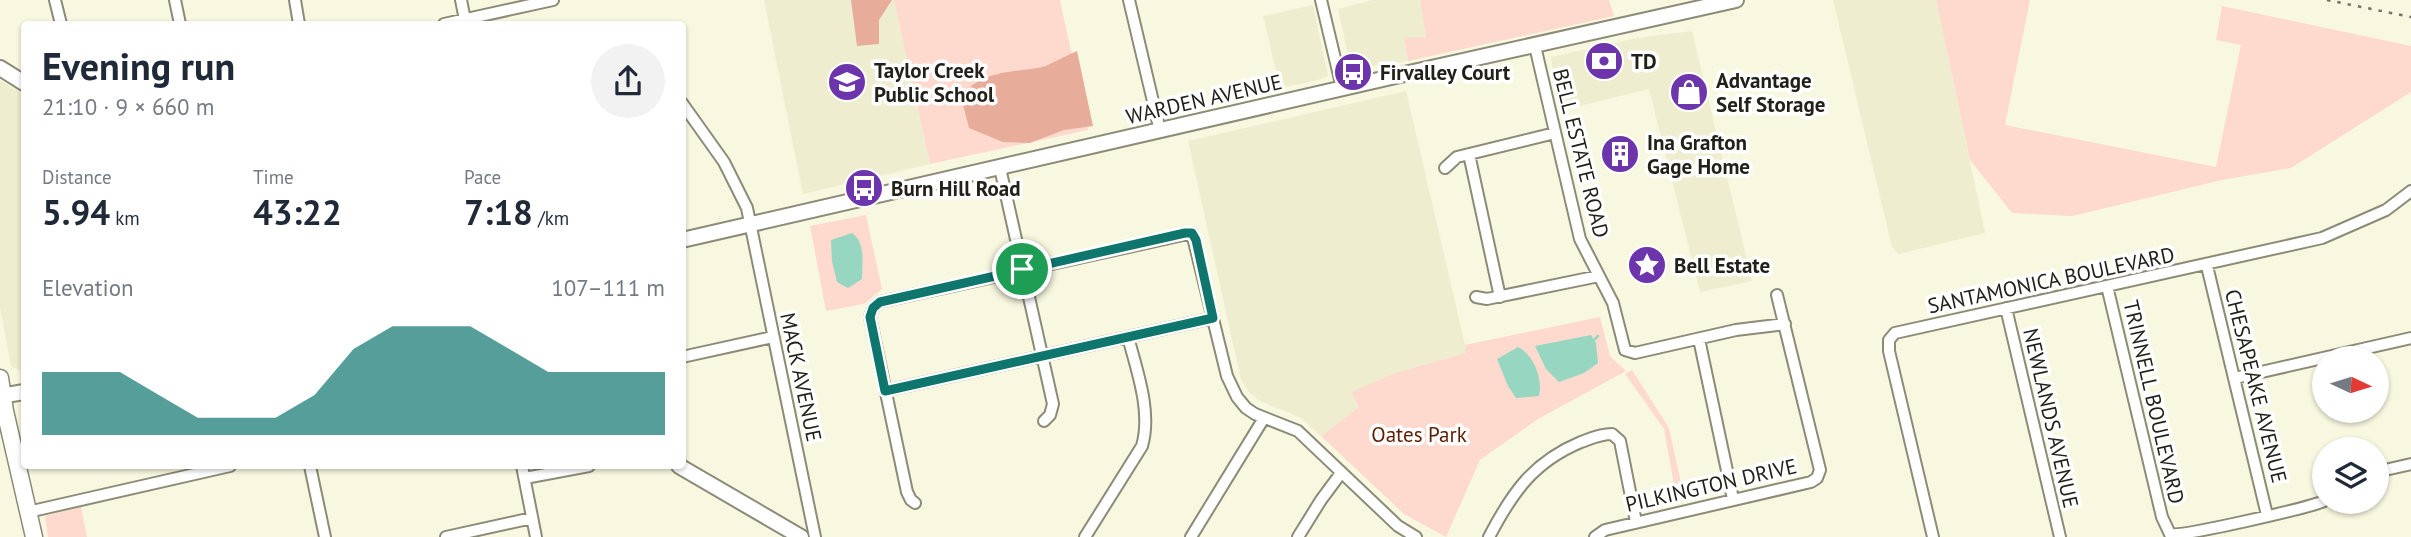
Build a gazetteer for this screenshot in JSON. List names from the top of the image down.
{
  "streets": {
    "main road": ["WARDEN AVENUE"],
    "street": [
      "BELL ESTATE ROAD",
      "SANTAMONICA BOULEVARD",
      "MACK AVENUE",
      "CHESAPEAKE AVENUE",
      "TRINNELL BOULEVARD",
      "NEWLANDS AVENUE",
      "PILKINGTON DRIVE"
    ]
  },
  "crossings": [
    ["WARDEN AVENUE", "BELL ESTATE ROAD"],
    ["WARDEN AVENUE", "MACK AVENUE"],
    ["BELL ESTATE ROAD", "PILKINGTON DRIVE"],
    ["SANTAMONICA BOULEVARD", "CHESAPEAKE AVENUE"],
    ["SANTAMONICA BOULEVARD", "TRINNELL BOULEVARD"],
    ["SANTAMONICA BOULEVARD", "NEWLANDS AVENUE"],
    ["CHESAPEAKE AVENUE", "TRINNELL BOULEVARD"]
  ],
  "parks": ["Oates Park"],
  "places": {
    "bank": ["TD"],
    "bus stop": ["Firvalley Court", "Burn Hill Road"],
    "school or university": ["Taylor Creek Public School"],
    "shop": ["Advantage Self Storage"],
    "building": ["Ina Grafton Gage Home"],
    "place": ["Bell Estate"]
  },
  "north": "right",
  "page": {
    "heading": ["Evening run", "21:10 · 9 × 660 m"],
    "stats": [
      ["Distance", "5.94 km"],
      ["Time", "43:22"],
      ["Pace", "7:18 /km"]
    ],
    "chart": ["Elevation", "107–111 m"]
  }
}
